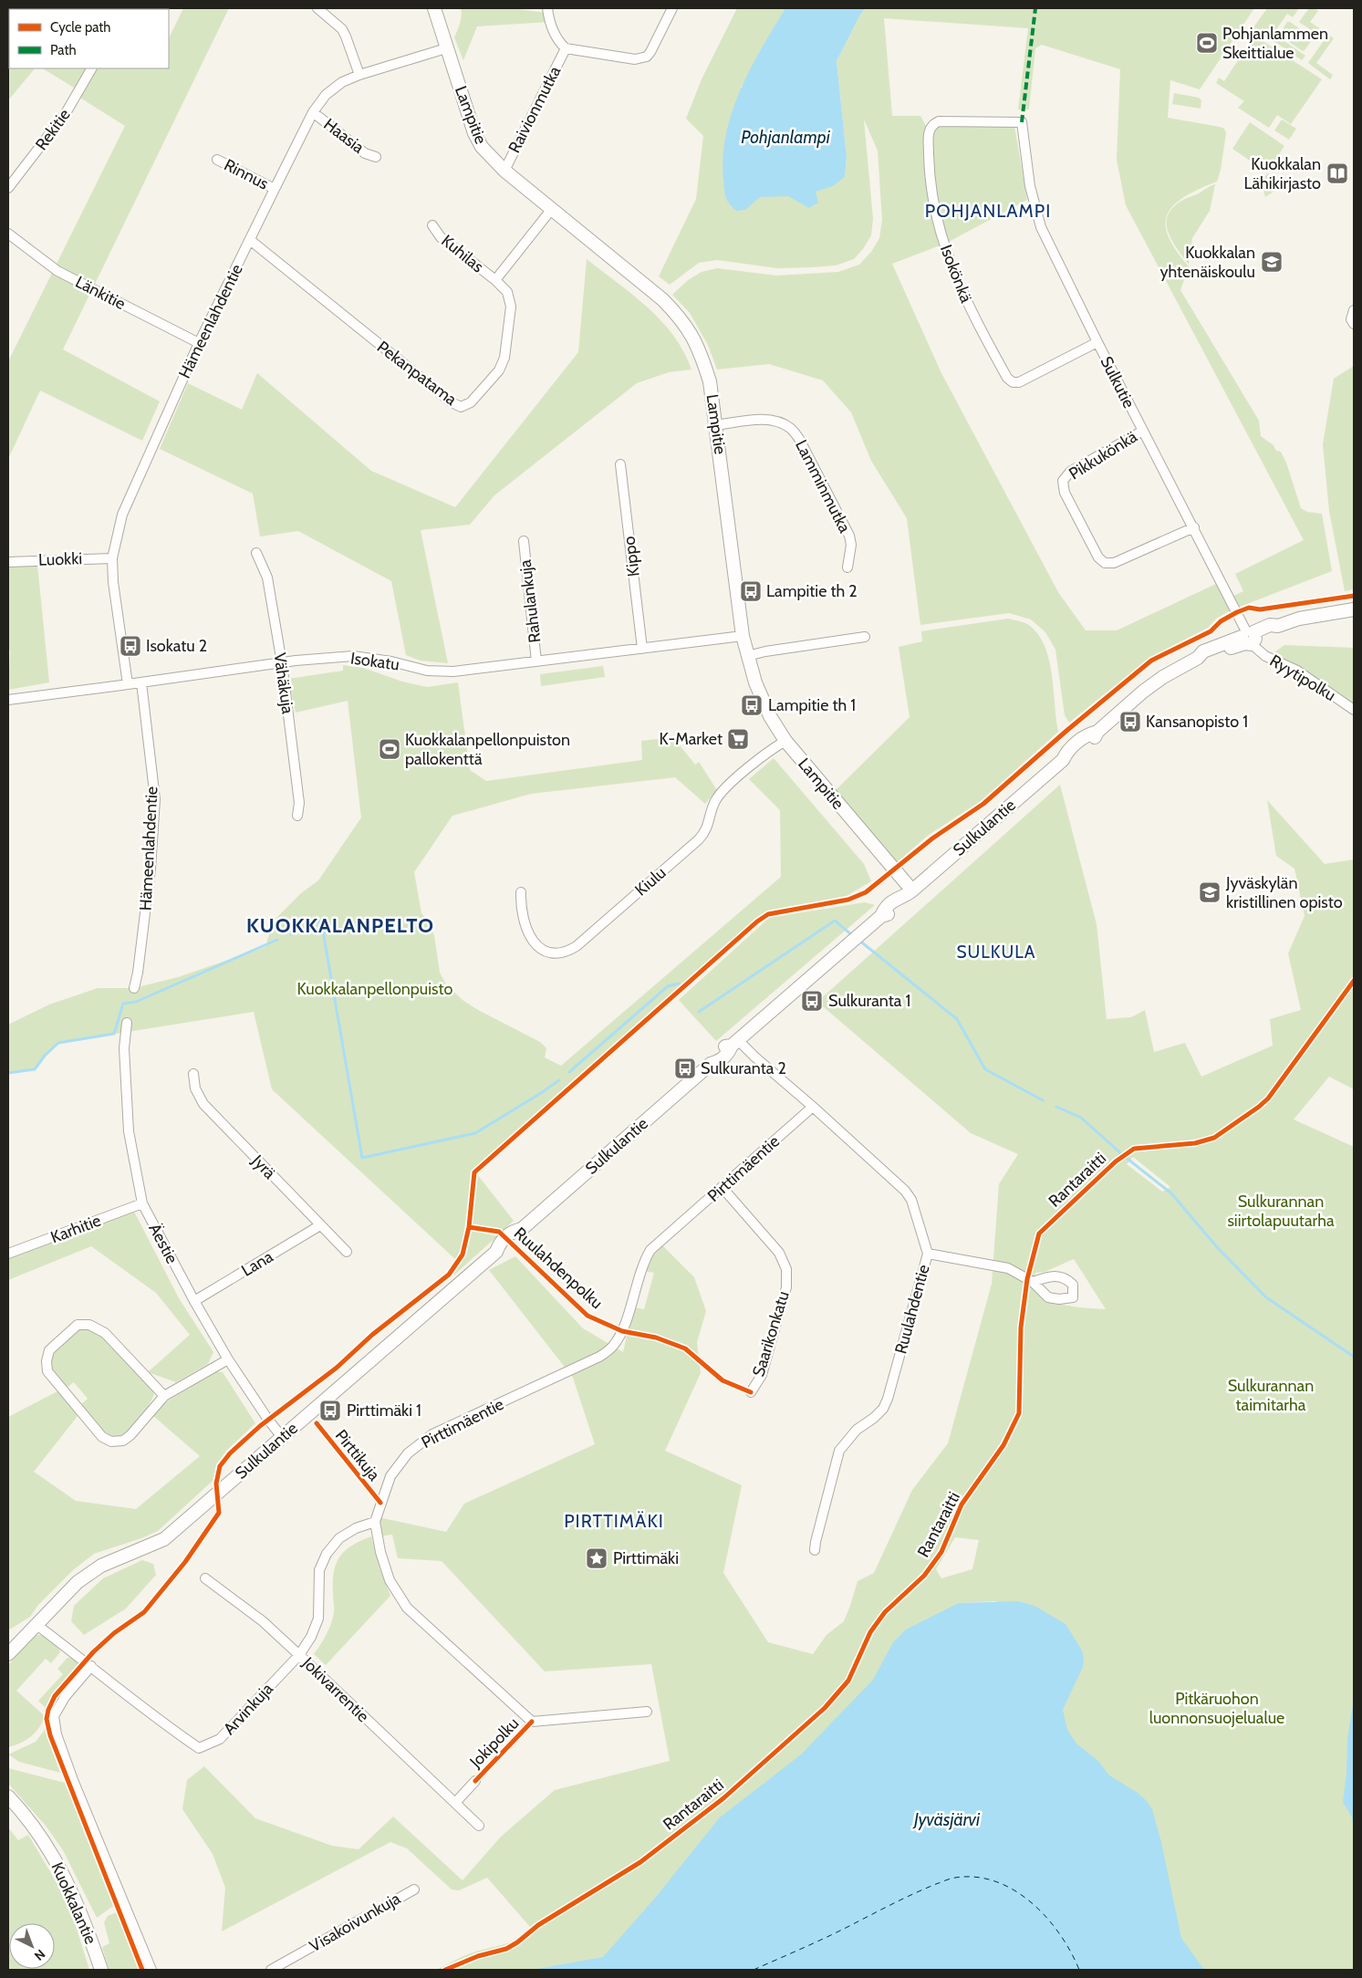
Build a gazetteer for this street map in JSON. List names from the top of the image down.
{
  "streets": {
    "main road": ["Lampitie", "Sulkulantie", "Kuokkalantie"],
    "street": [
      "Raivionmutka",
      "Rekitie",
      "Haasia",
      "Rinnus",
      "Kuhilas",
      "Isokönkä",
      "Länkitie",
      "Hämeenlahdentie",
      "Pekanpatama",
      "Sulkutie",
      "Pikkukönkä",
      "Lamminmutka",
      "Kippo",
      "Luokki",
      "Rahulankuja",
      "Isokatu",
      "Ryytipolku",
      "Vähäkuja",
      "Kiulu",
      "Jyrä",
      "Pirttimäentie",
      "Karhitie",
      "Äestie",
      "Lana",
      "Ruulahdentie",
      "Saarikonkatu",
      "Jokivarrentie",
      "Arvinkuja",
      "Jokipolku",
      "Visakoivunkuja"
    ],
    "cycle path": ["Rantaraitti", "Ruulahdenpolku", "Pirttikuja"]
  },
  "crossings": [
    ["Raivionmutka", "Lampitie"],
    ["Lampitie", "Hämeenlahdentie"],
    ["Lampitie", "Lamminmutka"],
    ["Lampitie", "Isokatu"],
    ["Lampitie", "Sulkulantie"],
    ["Lampitie", "Kiulu"],
    ["Haasia", "Hämeenlahdentie"],
    ["Rinnus", "Hämeenlahdentie"],
    ["Kuhilas", "Pekanpatama"],
    ["Isokönkä", "Sulkutie"],
    ["Länkitie", "Hämeenlahdentie"],
    ["Hämeenlahdentie", "Pekanpatama"],
    ["Hämeenlahdentie", "Luokki"],
    ["Hämeenlahdentie", "Isokatu"],
    ["Sulkutie", "Pikkukönkä"],
    ["Sulkutie", "Ryytipolku"],
    ["Sulkutie", "Sulkulantie"],
    ["Kippo", "Isokatu"],
    ["Rahulankuja", "Isokatu"],
    ["Isokatu", "Vähäkuja"],
    ["Ryytipolku", "Sulkulantie"],
    ["Sulkulantie", "Äestie"],
    ["Sulkulantie", "Ruulahdentie"],
    ["Sulkulantie", "Arvinkuja"],
    ["Jyrä", "Lana"],
    ["Pirttimäentie", "Ruulahdentie"],
    ["Pirttimäentie", "Saarikonkatu"],
    ["Pirttimäentie", "Arvinkuja"],
    ["Karhitie", "Äestie"],
    ["Äestie", "Lana"],
    ["Jokivarrentie", "Arvinkuja"],
    ["Jokivarrentie", "Jokipolku"]
  ],
  "districts": [
    "POHJANLAMPI",
    "KUOKKALANPELTO",
    "SULKULA",
    "PIRTTIMÄKI"
  ],
  "water": ["Pohjanlampi", "Jyväsjärvi"],
  "parks": [
    "Kuokkalanpellonpuisto",
    "Sulkurannan siirtolapuutarha",
    "Sulkurannan taimitarha",
    "Pitkäruohon luonnonsuojelualue"
  ],
  "places": {
    "sports": ["Pohjanlammen Skeittialue", "Kuokkalanpellonpuiston pallokenttä"],
    "library": ["Kuokkalan Lähikirjasto"],
    "school or university": ["Kuokkalan yhtenäiskoulu", "Jyväskylän kristillinen opisto"],
    "bus stop": [
      "Lampitie th 2",
      "Isokatu 2",
      "Lampitie th 1",
      "Kansanopisto 1",
      "Sulkuranta 1",
      "Sulkuranta 2",
      "Pirttimäki 1"
    ],
    "supermarket": ["K-Market"],
    "place": ["Pirttimäki"]
  },
  "legend": ["Cycle path", "Path"],
  "north": "bottom right"
}
